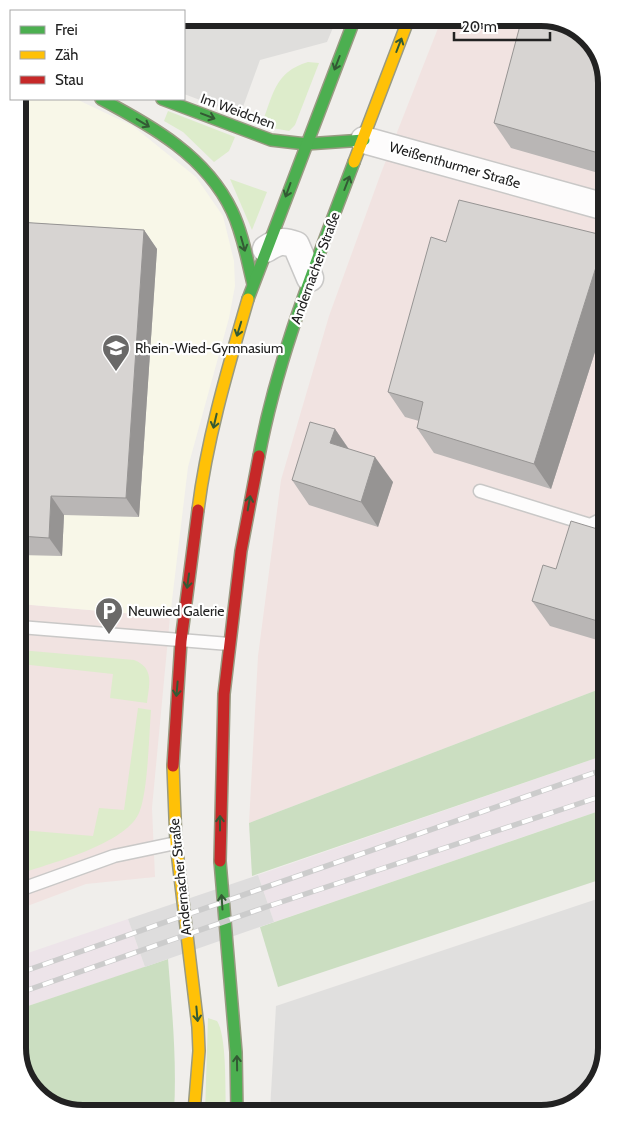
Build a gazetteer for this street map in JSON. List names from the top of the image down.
{
  "streets": {
    "street": ["Im Weidchen", "Weißenthurmer Straße", "Andernacher Straße"]
  },
  "crossings": [
    ["Im Weidchen", "Weißenthurmer Straße"],
    ["Im Weidchen", "Andernacher Straße"],
    ["Weißenthurmer Straße", "Andernacher Straße"]
  ],
  "one_way": ["Im Weidchen"],
  "places": {
    "school or university": ["Rhein-Wied-Gymnasium"],
    "parking": ["Neuwied Galerie"]
  },
  "legend": ["Frei", "Zäh", "Stau"],
  "scale_bar": "20 m"
}
